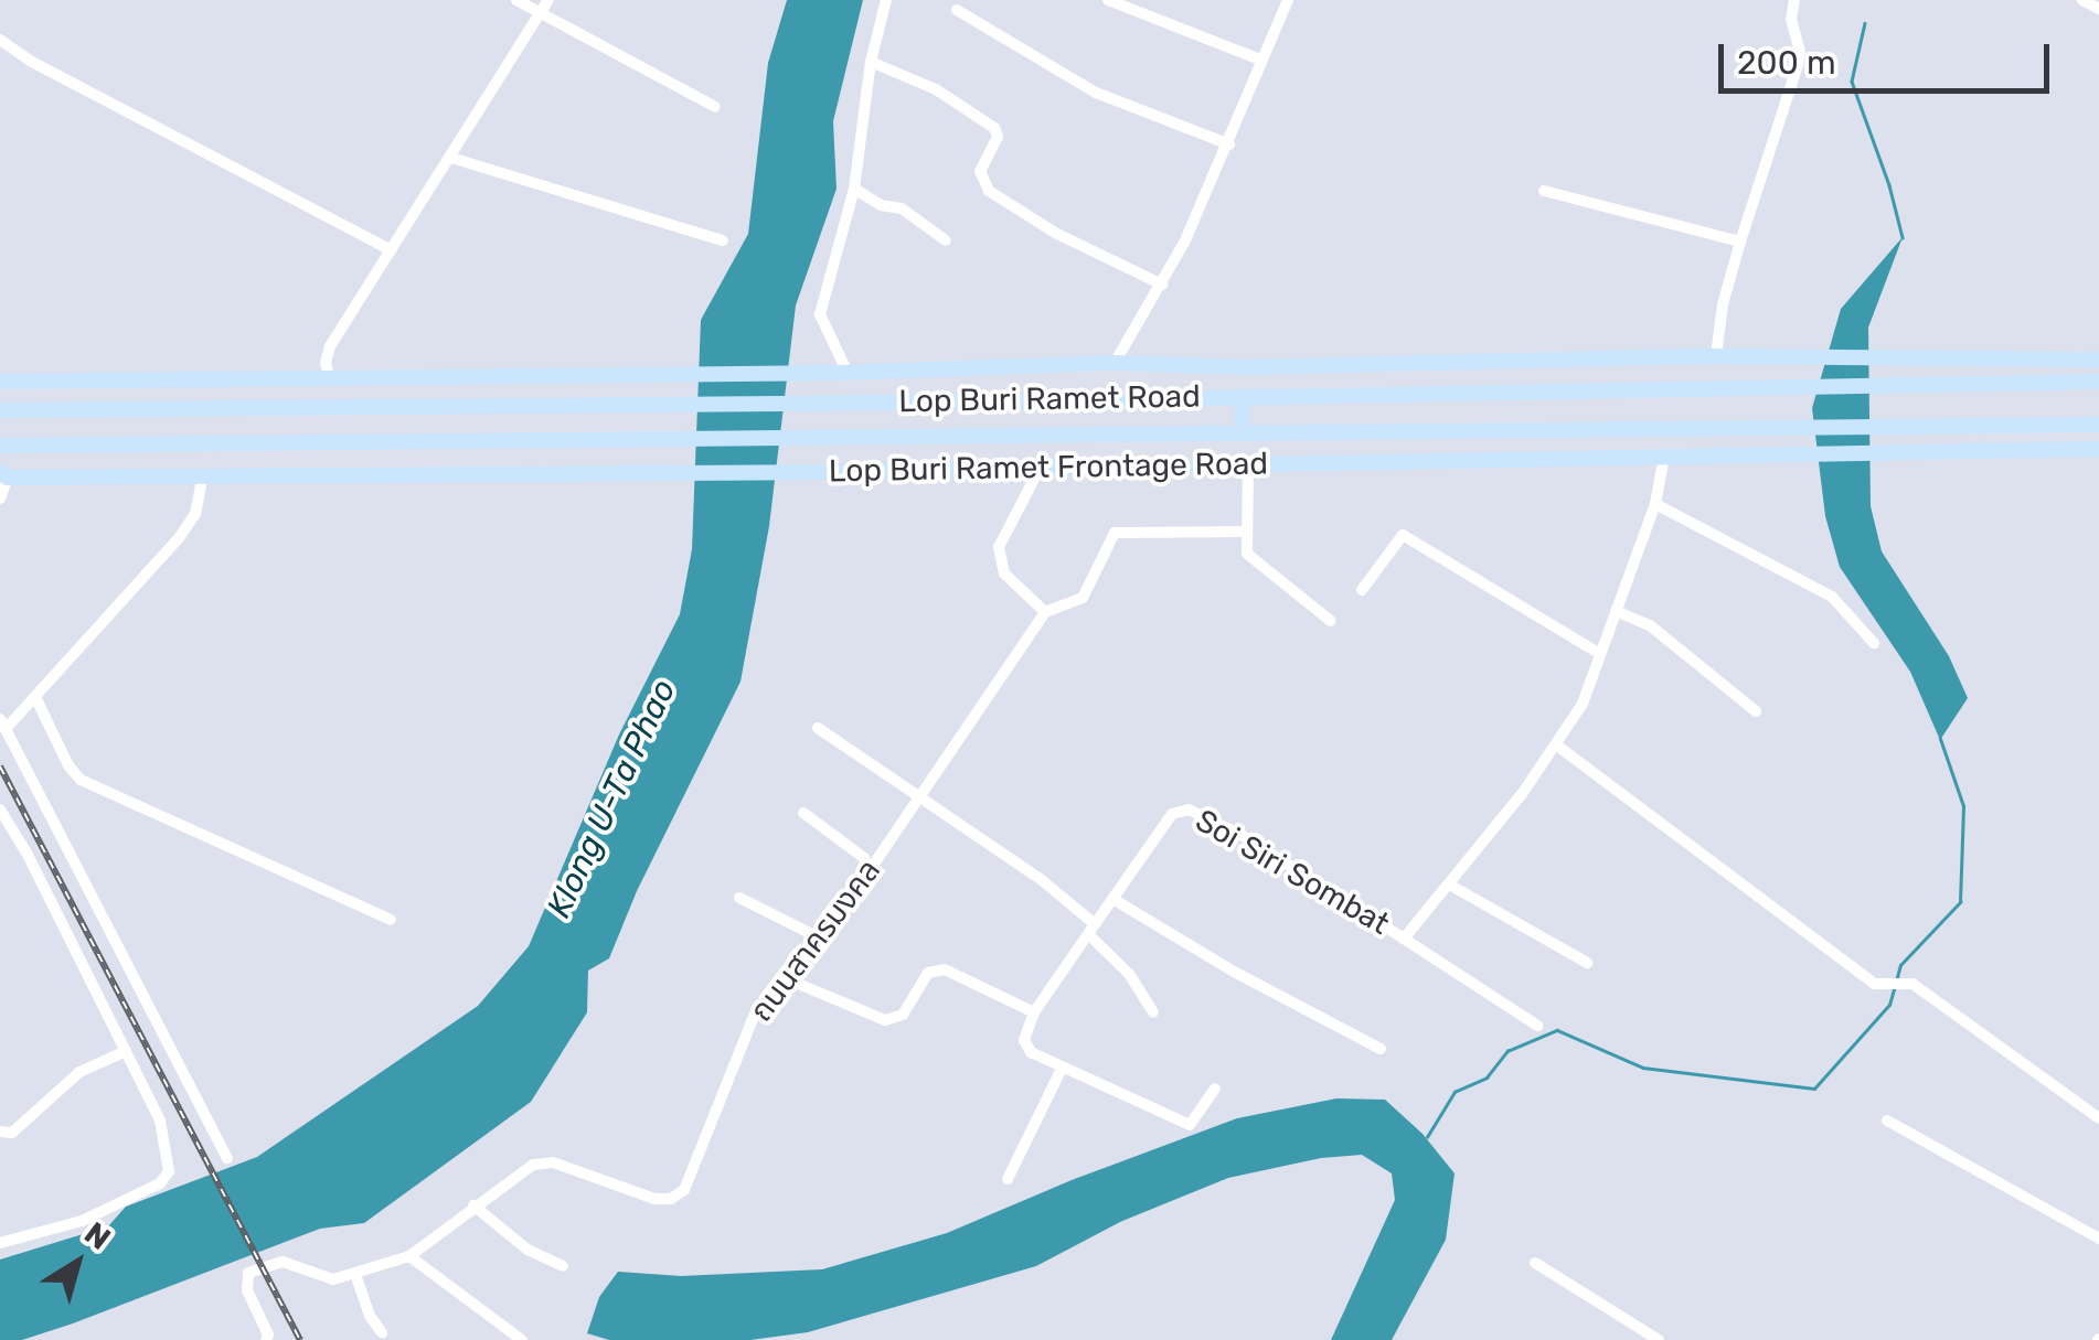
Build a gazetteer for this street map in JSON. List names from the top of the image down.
{
  "streets": {
    "main road": ["Lop Buri Ramet Road", "Lop Buri Ramet Frontage Road"],
    "street": ["Soi Siri Sombat", "ถนนสาครมงคล"]
  },
  "crossings": [
    ["Lop Buri Ramet Frontage Road", "Soi Siri Sombat"]
  ],
  "water": ["Klong U-Ta Phao"],
  "scale_bar": "200 m",
  "north": "top right"
}
